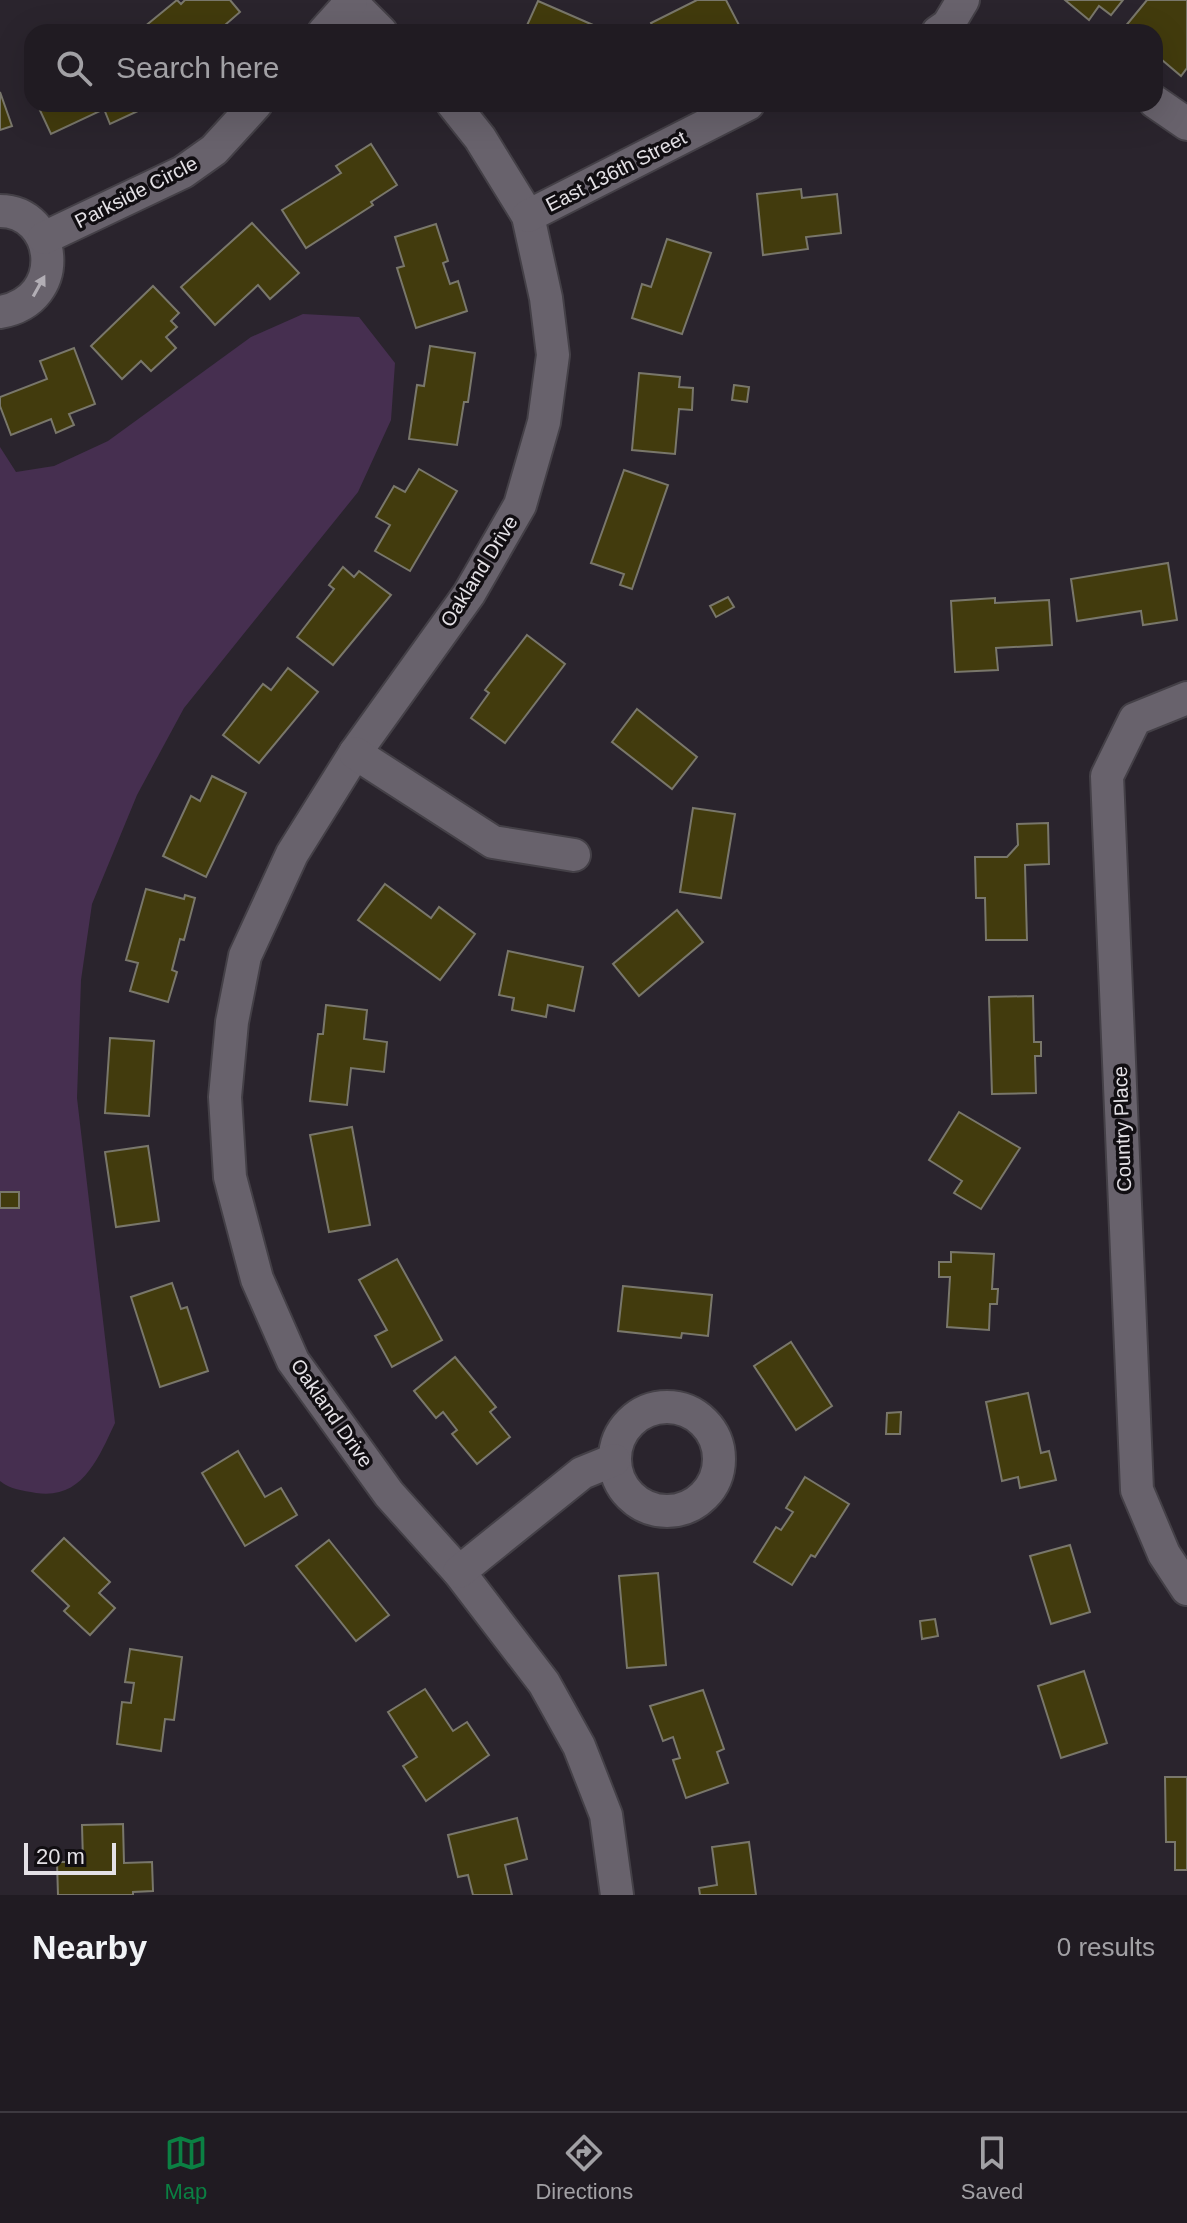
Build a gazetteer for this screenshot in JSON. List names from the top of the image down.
{
  "streets": {
    "street": [
      "East 136th Street",
      "Parkside Circle",
      "Oakland Drive",
      "Country Place"
    ]
  },
  "crossings": [
    ["East 136th Street", "Oakland Drive"]
  ],
  "scale_bar": "20 m",
  "page": {
    "search": "Search here",
    "scale": "20 m",
    "heading": ["Nearby", "0 results"],
    "nav": ["Map", "Directions", "Saved"]
  }
}
